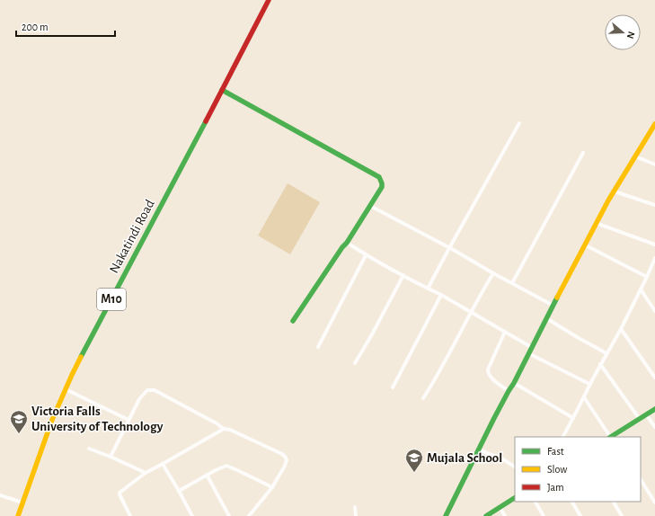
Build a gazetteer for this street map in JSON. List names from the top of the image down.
{
  "streets": {
    "main road": ["Nakatindi Road", "M10"]
  },
  "crossings": [
    ["Nakatindi Road", "M10"]
  ],
  "places": {
    "school or university": ["Victoria Falls University of Technology", "Mujala School"]
  },
  "legend": ["Fast", "Slow", "Jam"],
  "scale_bar": "200 m",
  "north": "right"
}
